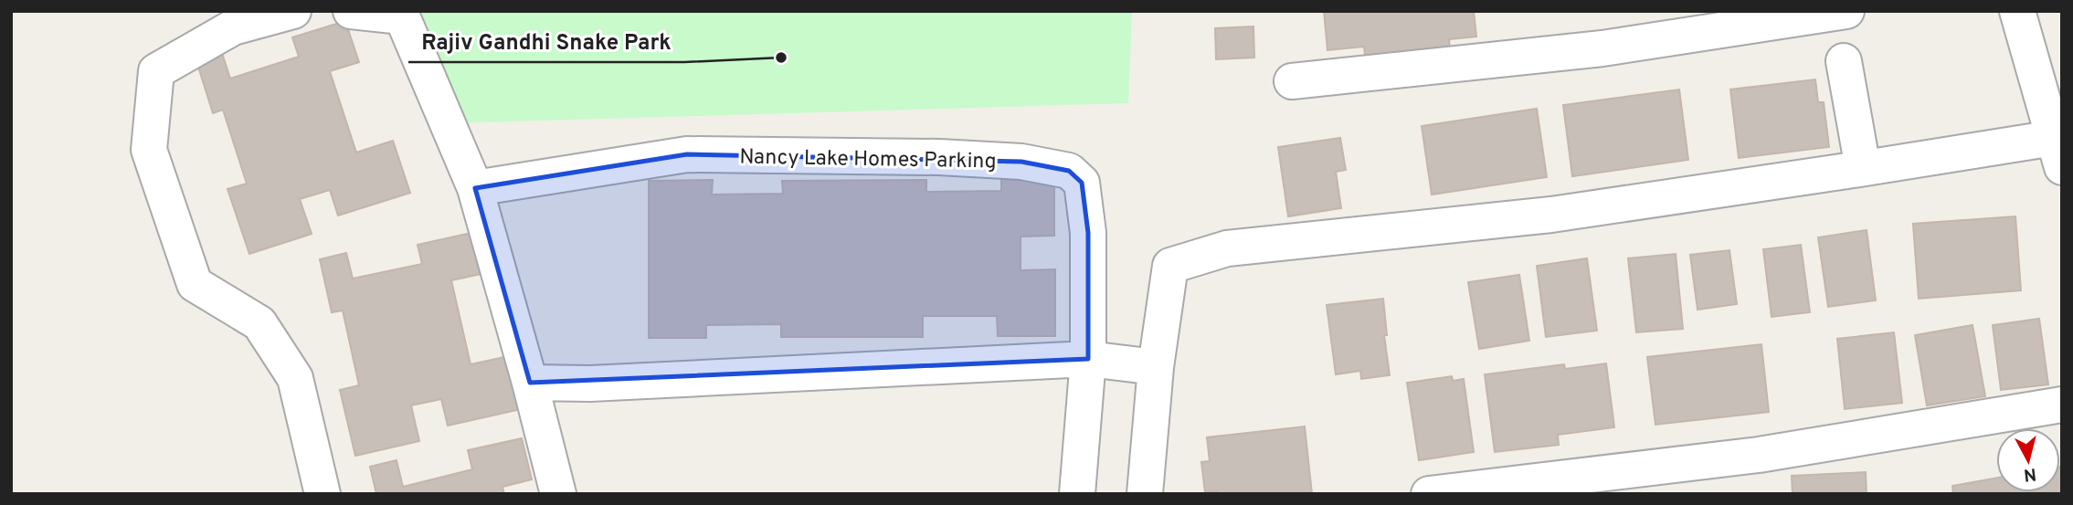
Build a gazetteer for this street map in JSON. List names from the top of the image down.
{
  "streets": {
    "street": ["Nancy Lake Homes Parking"]
  },
  "places": ["Rajiv Gandhi Snake Park"],
  "north": "bottom"
}
